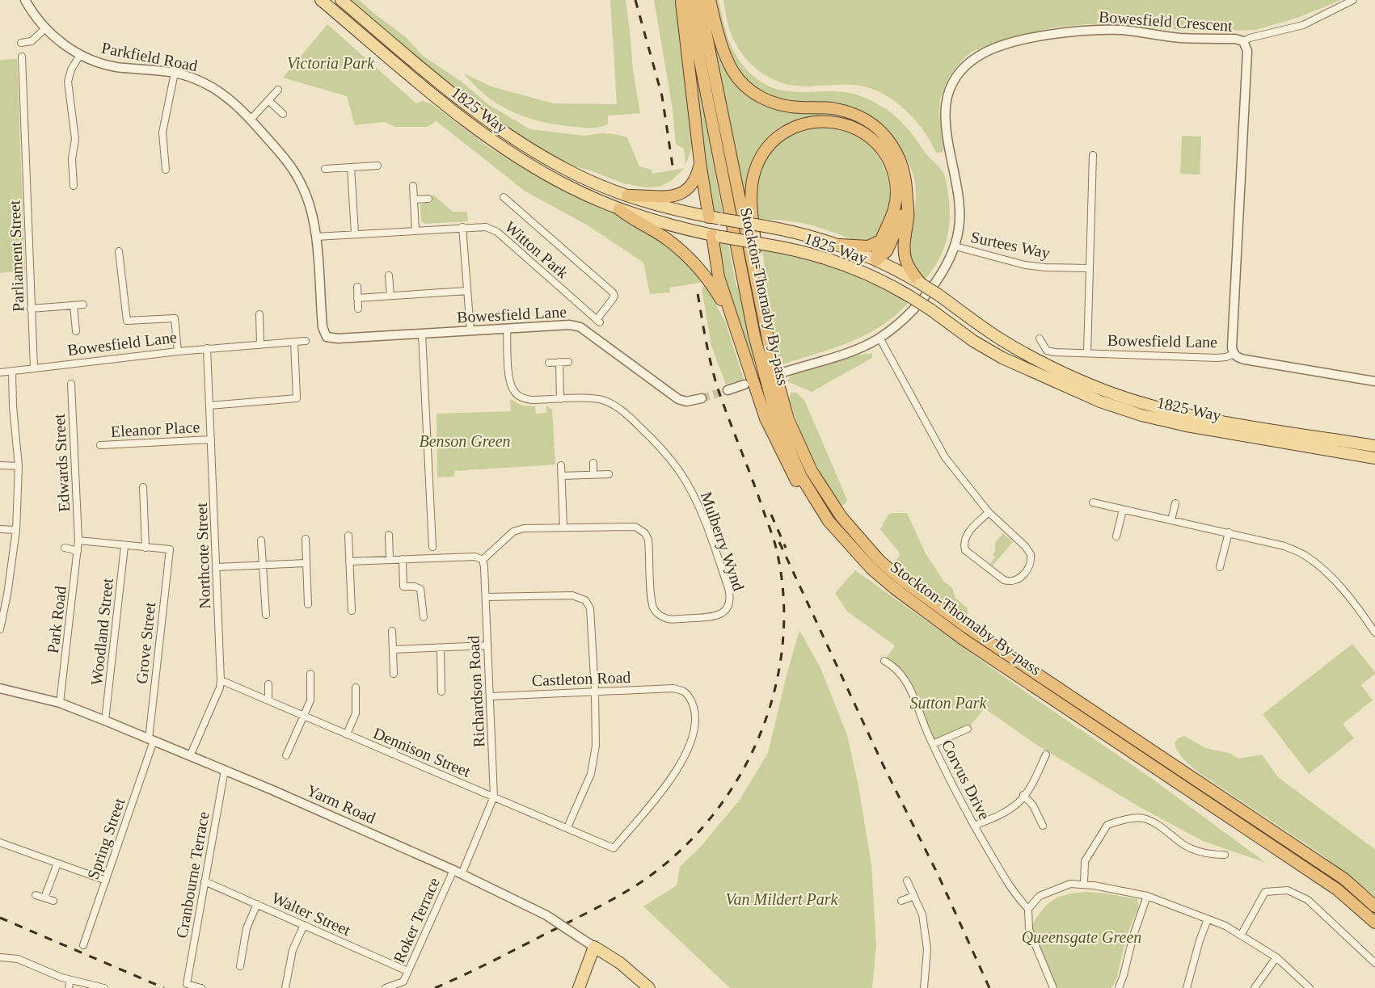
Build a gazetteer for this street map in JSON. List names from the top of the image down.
{
  "streets": {
    "highway": ["Stockton-Thornaby By-pass"],
    "main road": ["1825 Way", "Yarm Road"],
    "street": [
      "Bowesfield Crescent",
      "Parkfield Road",
      "Surtees Way",
      "Witton Park",
      "Parliament Street",
      "Bowesfield Lane",
      "Eleanor Place",
      "Edwards Street",
      "Mulberry Wynd",
      "Northcote Street",
      "Park Road",
      "Woodland Street",
      "Grove Street",
      "Castleton Road",
      "Richardson Road",
      "Dennison Street",
      "Corvus Drive",
      "Spring Street",
      "Cranbourne Terrace",
      "Walter Street",
      "Roker Terrace"
    ]
  },
  "crossings": [
    ["Bowesfield Crescent", "Surtees Way"],
    ["Bowesfield Crescent", "Bowesfield Lane"],
    ["Parkfield Road", "Witton Park"],
    ["Parkfield Road", "Bowesfield Lane"],
    ["Parliament Street", "Bowesfield Lane"],
    ["Bowesfield Lane", "Mulberry Wynd"],
    ["Bowesfield Lane", "Northcote Street"],
    ["Eleanor Place", "Northcote Street"],
    ["Edwards Street", "Park Road"],
    ["Mulberry Wynd", "Richardson Road"],
    ["Northcote Street", "Dennison Street"],
    ["Northcote Street", "Yarm Road"],
    ["Park Road", "Yarm Road"],
    ["Woodland Street", "Yarm Road"],
    ["Grove Street", "Yarm Road"],
    ["Grove Street", "Spring Street"],
    ["Castleton Road", "Richardson Road"],
    ["Castleton Road", "Dennison Street"],
    ["Richardson Road", "Dennison Street"],
    ["Richardson Road", "Yarm Road"],
    ["Richardson Road", "Roker Terrace"],
    ["Yarm Road", "Spring Street"],
    ["Yarm Road", "Cranbourne Terrace"],
    ["Yarm Road", "Roker Terrace"],
    ["Cranbourne Terrace", "Walter Street"],
    ["Walter Street", "Roker Terrace"]
  ],
  "parks": [
    "Victoria Park",
    "Benson Green",
    "Sutton Park",
    "Van Mildert Park",
    "Queensgate Green"
  ]
}
